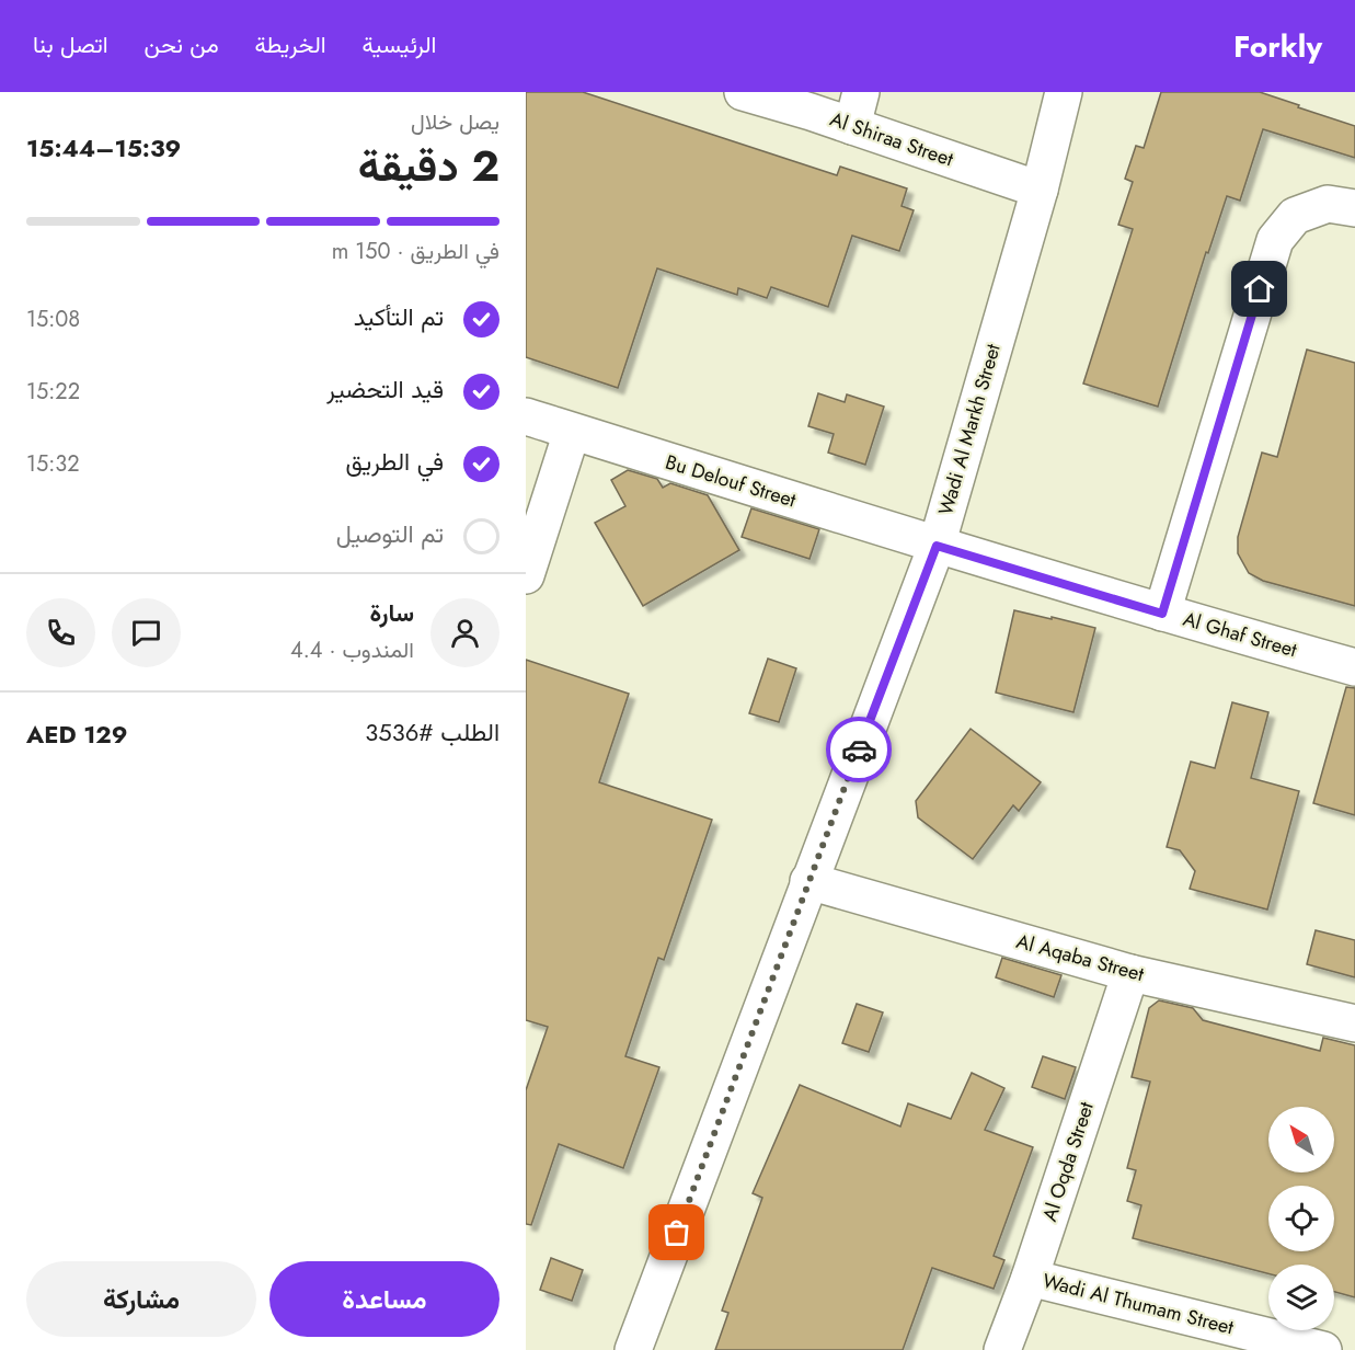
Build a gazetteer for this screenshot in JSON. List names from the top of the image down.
{
  "streets": {
    "street": [
      "Al Shiraa Street",
      "Wadi Al Markh Street",
      "Bu Delouf Street",
      "Al Ghaf Street",
      "Al Aqaba Street",
      "Al Oqda Street",
      "Wadi Al Thumam Street"
    ]
  },
  "crossings": [
    ["Al Shiraa Street", "Wadi Al Markh Street"],
    ["Wadi Al Markh Street", "Bu Delouf Street"],
    ["Wadi Al Markh Street", "Al Ghaf Street"],
    ["Wadi Al Markh Street", "Al Aqaba Street"],
    ["Bu Delouf Street", "Al Ghaf Street"],
    ["Al Aqaba Street", "Al Oqda Street"],
    ["Al Oqda Street", "Wadi Al Thumam Street"]
  ],
  "north": "top left",
  "page": {
    "header": "Forkly",
    "nav": [
      "الرئيسية",
      "الخريطة",
      "من نحن",
      "اتصل بنا"
    ],
    "heading": ["2 دقيقة", "يصل خلال", "15:39–15:44"],
    "panel": [
      "سارة",
      "المندوب · 4.4",
      "الطلب #3536",
      "AED 129"
    ],
    "bar": "في الطريق · 150 m",
    "list": [
      ["تم التأكيد", "15:08"],
      ["قيد التحضير", "15:22"],
      ["في الطريق", "15:32"],
      "تم التوصيل"
    ],
    "buttons": ["مساعدة", "مشاركة"]
  }
}
